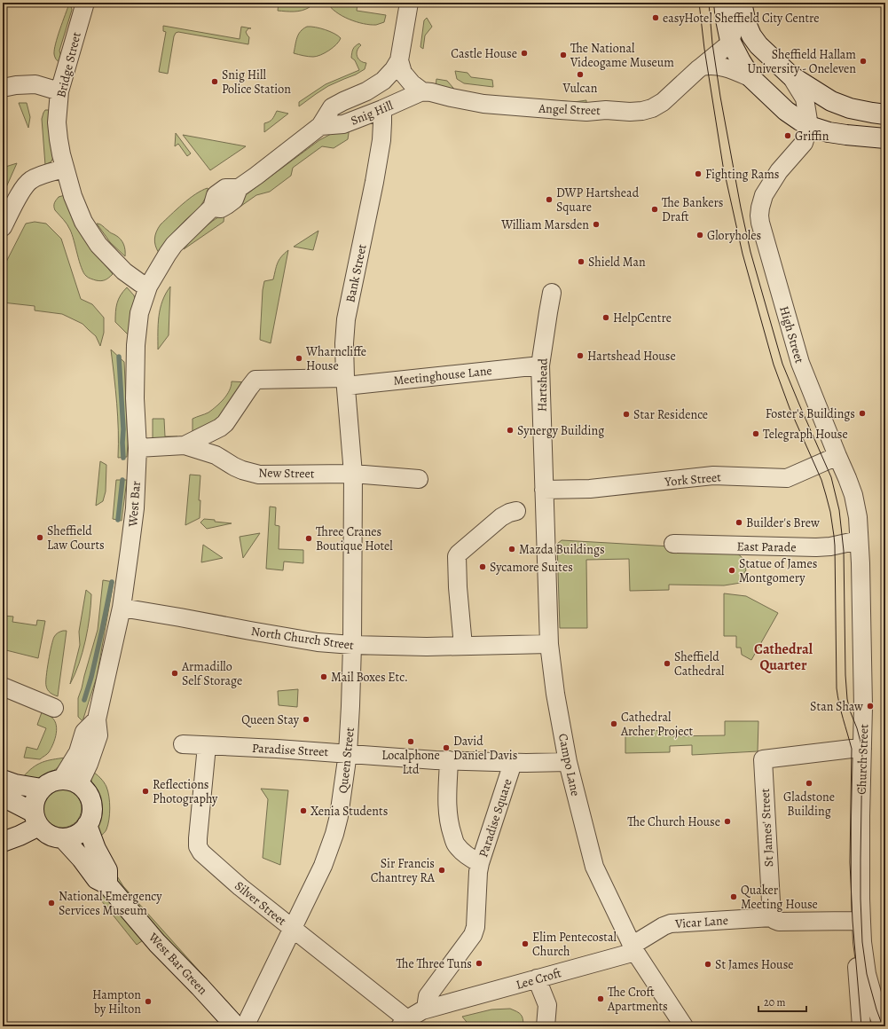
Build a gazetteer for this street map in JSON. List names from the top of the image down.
{
  "streets": {
    "main road": ["West Bar Green"],
    "street": [
      "Bridge Street",
      "Angel Street",
      "Snig Hill",
      "Bank Street",
      "High Street",
      "Meetinghouse Lane",
      "Hartshead",
      "New Street",
      "York Street",
      "West Bar",
      "East Parade",
      "North Church Street",
      "Paradise Street",
      "Church Street",
      "Queen Street",
      "Campo Lane",
      "Paradise Square",
      "St James' Street",
      "Silver Street",
      "Vicar Lane",
      "Lee Croft"
    ]
  },
  "crossings": [
    ["Bridge Street", "Snig Hill"],
    ["Bridge Street", "West Bar"],
    ["Angel Street", "Snig Hill"],
    ["Snig Hill", "Bank Street"],
    ["Snig Hill", "West Bar"],
    ["Bank Street", "Meetinghouse Lane"],
    ["Bank Street", "New Street"],
    ["Bank Street", "Queen Street"],
    ["High Street", "York Street"],
    ["High Street", "Church Street"],
    ["Meetinghouse Lane", "Hartshead"],
    ["Meetinghouse Lane", "New Street"],
    ["Hartshead", "York Street"],
    ["Hartshead", "Campo Lane"],
    ["New Street", "Queen Street"],
    ["York Street", "Campo Lane"],
    ["West Bar", "North Church Street"],
    ["West Bar", "West Bar Green"],
    ["East Parade", "Church Street"],
    ["North Church Street", "Queen Street"],
    ["North Church Street", "Campo Lane"],
    ["Paradise Street", "Queen Street"],
    ["Paradise Street", "Campo Lane"],
    ["Paradise Street", "Paradise Square"],
    ["Paradise Street", "Silver Street"],
    ["Church Street", "St James' Street"],
    ["Church Street", "Vicar Lane"],
    ["Queen Street", "Silver Street"],
    ["Campo Lane", "Vicar Lane"],
    ["Campo Lane", "Lee Croft"],
    ["St James' Street", "Vicar Lane"],
    ["Silver Street", "Lee Croft"],
    ["Vicar Lane", "Lee Croft"]
  ],
  "districts": ["Cathedral Quarter"],
  "places": [
    "easyHotel Sheffield City Centre",
    "Castle House",
    "The National Videogame Museum",
    "Sheffield Hallam University - Oneleven",
    "Vulcan",
    "Snig Hill Police Station",
    "Griffin",
    "Fighting Rams",
    "DWP Hartshead Square",
    "The Bankers Draft",
    "William Marsden",
    "Gloryholes",
    "Shield Man",
    "HelpCentre",
    "Hartshead House",
    "Wharncliffe House",
    "Foster's Buildings",
    "Star Residence",
    "Synergy Building",
    "Telegraph House",
    "Builder's Brew",
    "Sheffield Law Courts",
    "Three Cranes Boutique Hotel",
    "Mazda Buildings",
    "Sycamore Suites",
    "Statue of James Montgomery",
    "Sheffield Cathedral",
    "Armadillo Self Storage",
    "Mail Boxes Etc.",
    "Stan Shaw",
    "Queen Stay",
    "Cathedral Archer Project",
    "Localphone Ltd",
    "David Daniel Davis",
    "Gladstone Building",
    "Reflections Photography",
    "Xenia Students",
    "The Church House",
    "Sir Francis Chantrey RA",
    "Quaker Meeting House",
    "National Emergency Services Museum",
    "Elim Pentecostal Church",
    "The Three Tuns",
    "St James House",
    "The Croft Apartments",
    "Hampton by Hilton"
  ],
  "scale_bar": "20 m"
}
